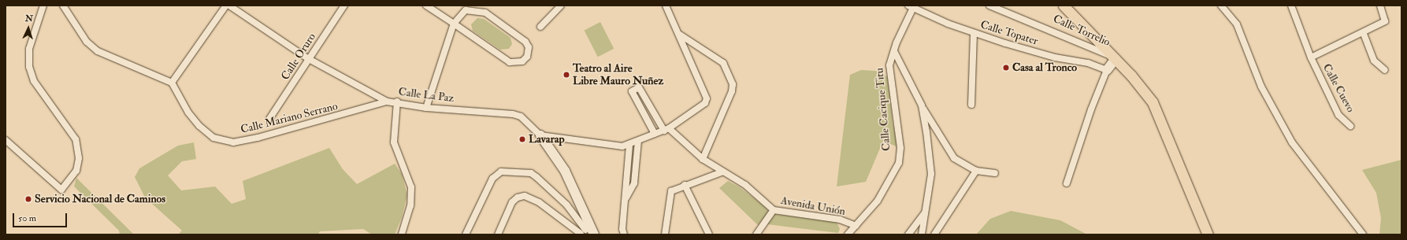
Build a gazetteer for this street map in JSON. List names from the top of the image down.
{
  "streets": {
    "street": [
      "Calle Torrelio",
      "Calle Topater",
      "Calle Oruro",
      "Calle Cuevo",
      "Calle La Paz",
      "Calle Cacique Titu",
      "Calle Mariano Serrano",
      "Avenida Unión"
    ]
  },
  "crossings": [
    ["Calle Torrelio", "Calle Topater"],
    ["Calle Topater", "Calle Cacique Titu"],
    ["Calle Oruro", "Calle La Paz"],
    ["Calle La Paz", "Calle Mariano Serrano"],
    ["Calle Cacique Titu", "Avenida Unión"]
  ],
  "places": [
    "Casa al Tronco",
    "Teatro al Aire Libre Mauro Nuñez",
    "Lavarap",
    "Servicio Nacional de Caminos"
  ],
  "scale_bar": "50 m",
  "north": "top"
}
